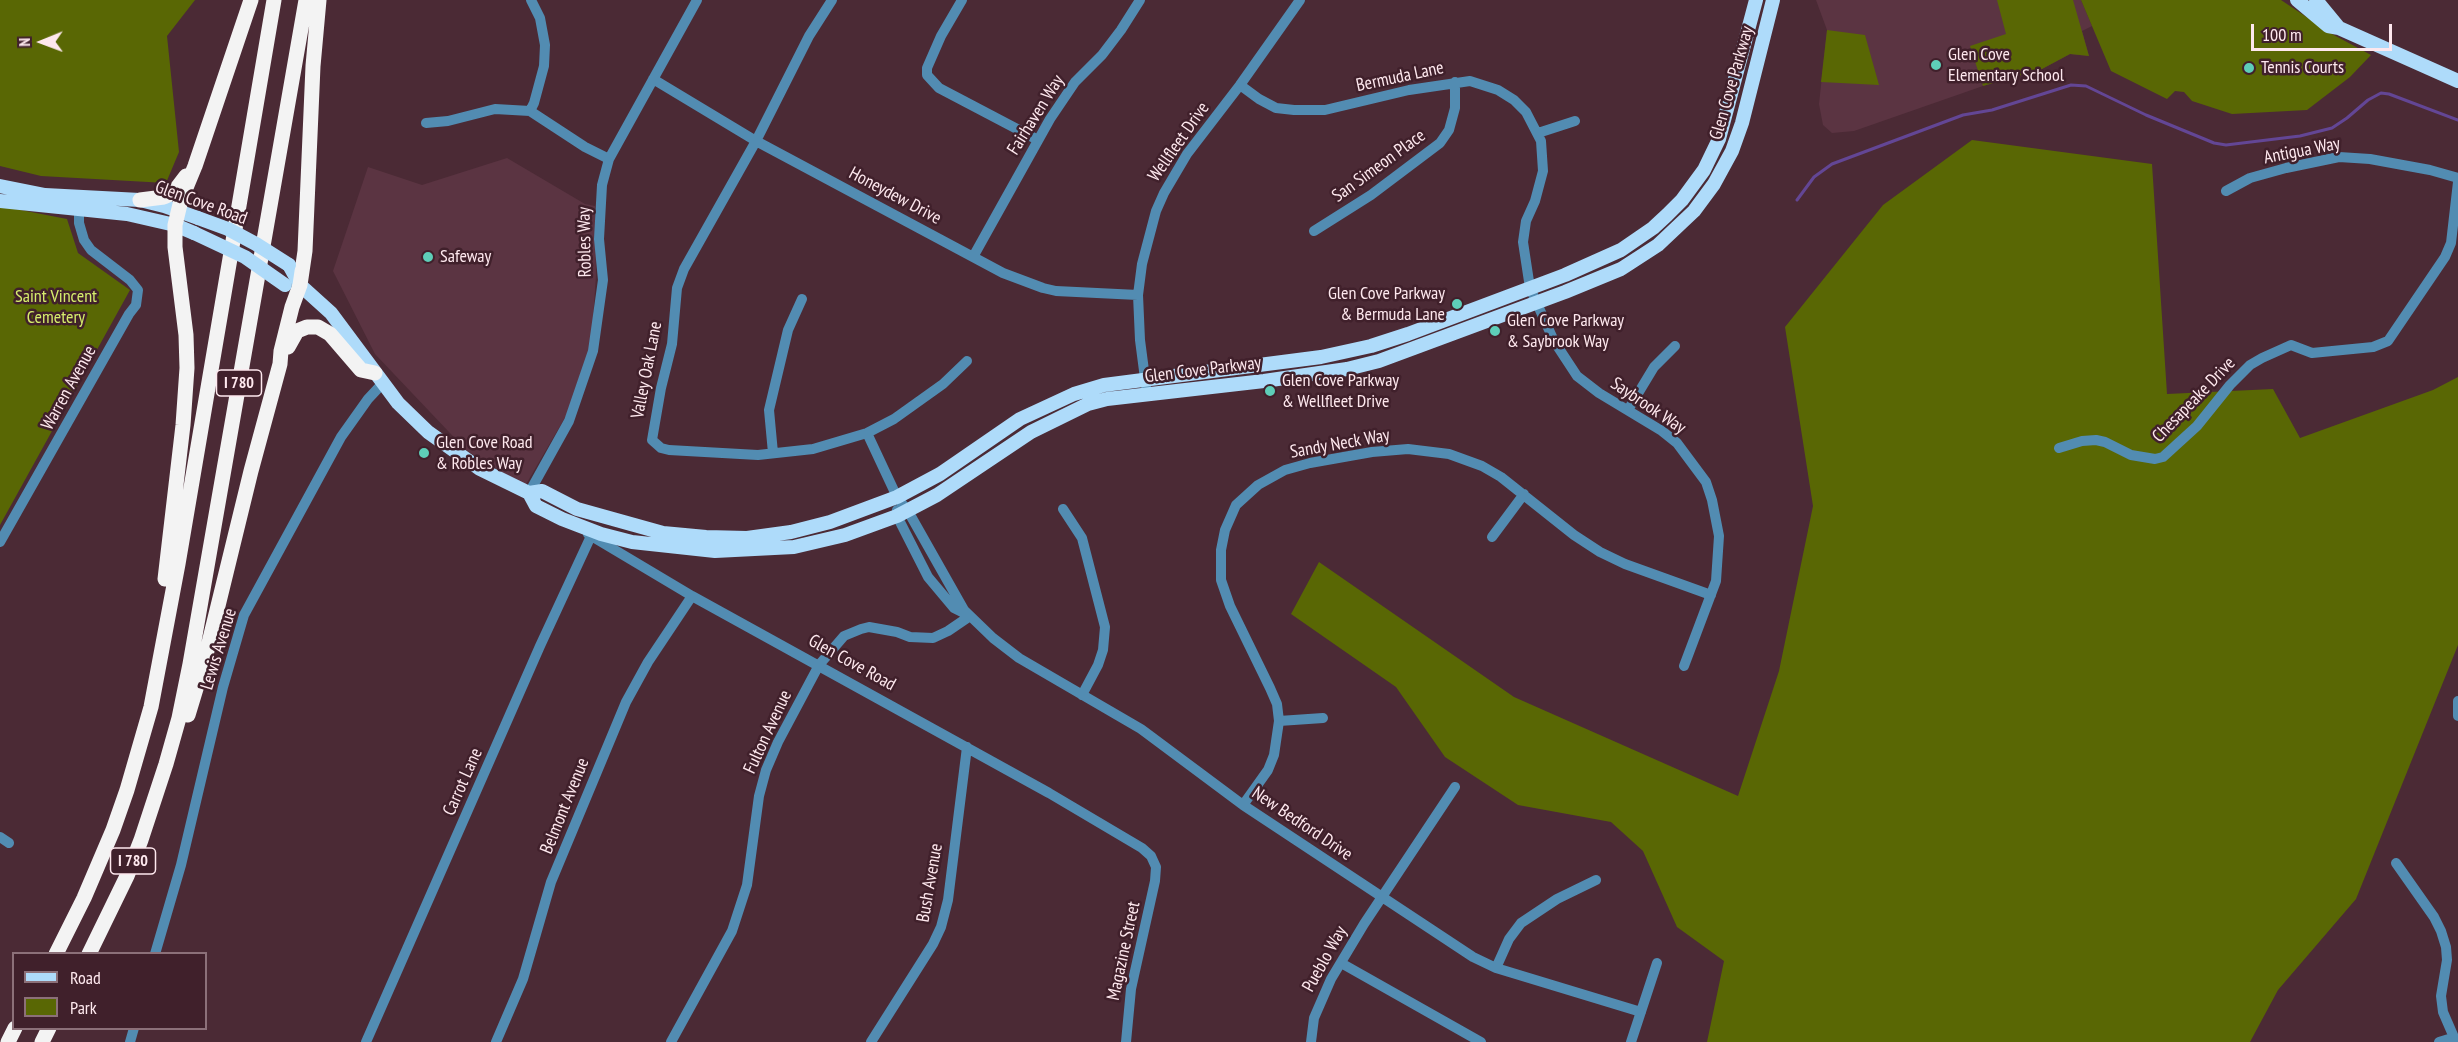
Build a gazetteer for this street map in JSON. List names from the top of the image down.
{
  "streets": {
    "highway": ["I 780"],
    "main road": ["Glen Cove Parkway", "Glen Cove Road"],
    "street": [
      "Bermuda Lane",
      "Fairhaven Way",
      "Wellfleet Drive",
      "Antigua Way",
      "San Simeon Place",
      "Honeydew Drive",
      "Robles Way",
      "Valley Oak Lane",
      "Warren Avenue",
      "Chesapeake Drive",
      "Saybrook Way",
      "Sandy Neck Way",
      "Lewis Avenue",
      "Fulton Avenue",
      "Carrot Lane",
      "Belmont Avenue",
      "New Bedford Drive",
      "Bush Avenue",
      "Magazine Street",
      "Pueblo Way"
    ]
  },
  "crossings": [
    ["Bermuda Lane", "Glen Cove Parkway"],
    ["Bermuda Lane", "Wellfleet Drive"],
    ["Bermuda Lane", "San Simeon Place"],
    ["Bermuda Lane", "Saybrook Way"],
    ["Glen Cove Parkway", "Wellfleet Drive"],
    ["Glen Cove Parkway", "Glen Cove Road"],
    ["Glen Cove Parkway", "Saybrook Way"],
    ["Glen Cove Parkway", "New Bedford Drive"],
    ["Fairhaven Way", "Honeydew Drive"],
    ["Wellfleet Drive", "Honeydew Drive"],
    ["Antigua Way", "Chesapeake Drive"],
    ["Honeydew Drive", "Robles Way"],
    ["Honeydew Drive", "Valley Oak Lane"],
    ["Glen Cove Road", "Robles Way"],
    ["Glen Cove Road", "Warren Avenue"],
    ["Glen Cove Road", "Lewis Avenue"],
    ["Glen Cove Road", "Fulton Avenue"],
    ["Glen Cove Road", "Carrot Lane"],
    ["Glen Cove Road", "Belmont Avenue"],
    ["Glen Cove Road", "Bush Avenue"],
    ["Glen Cove Road", "Magazine Street"],
    ["Valley Oak Lane", "New Bedford Drive"],
    ["Saybrook Way", "Sandy Neck Way"],
    ["Sandy Neck Way", "New Bedford Drive"],
    ["Fulton Avenue", "New Bedford Drive"],
    ["New Bedford Drive", "Pueblo Way"]
  ],
  "parks": ["Saint Vincent Cemetery"],
  "places": [
    "Glen Cove Elementary School",
    "Tennis Courts",
    "Safeway",
    "Glen Cove Parkway & Bermuda Lane",
    "Glen Cove Parkway & Saybrook Way",
    "Glen Cove Parkway & Wellfleet Drive",
    "Glen Cove Road & Robles Way"
  ],
  "legend": ["Road", "Park"],
  "scale_bar": "100 m",
  "north": "left"
}
